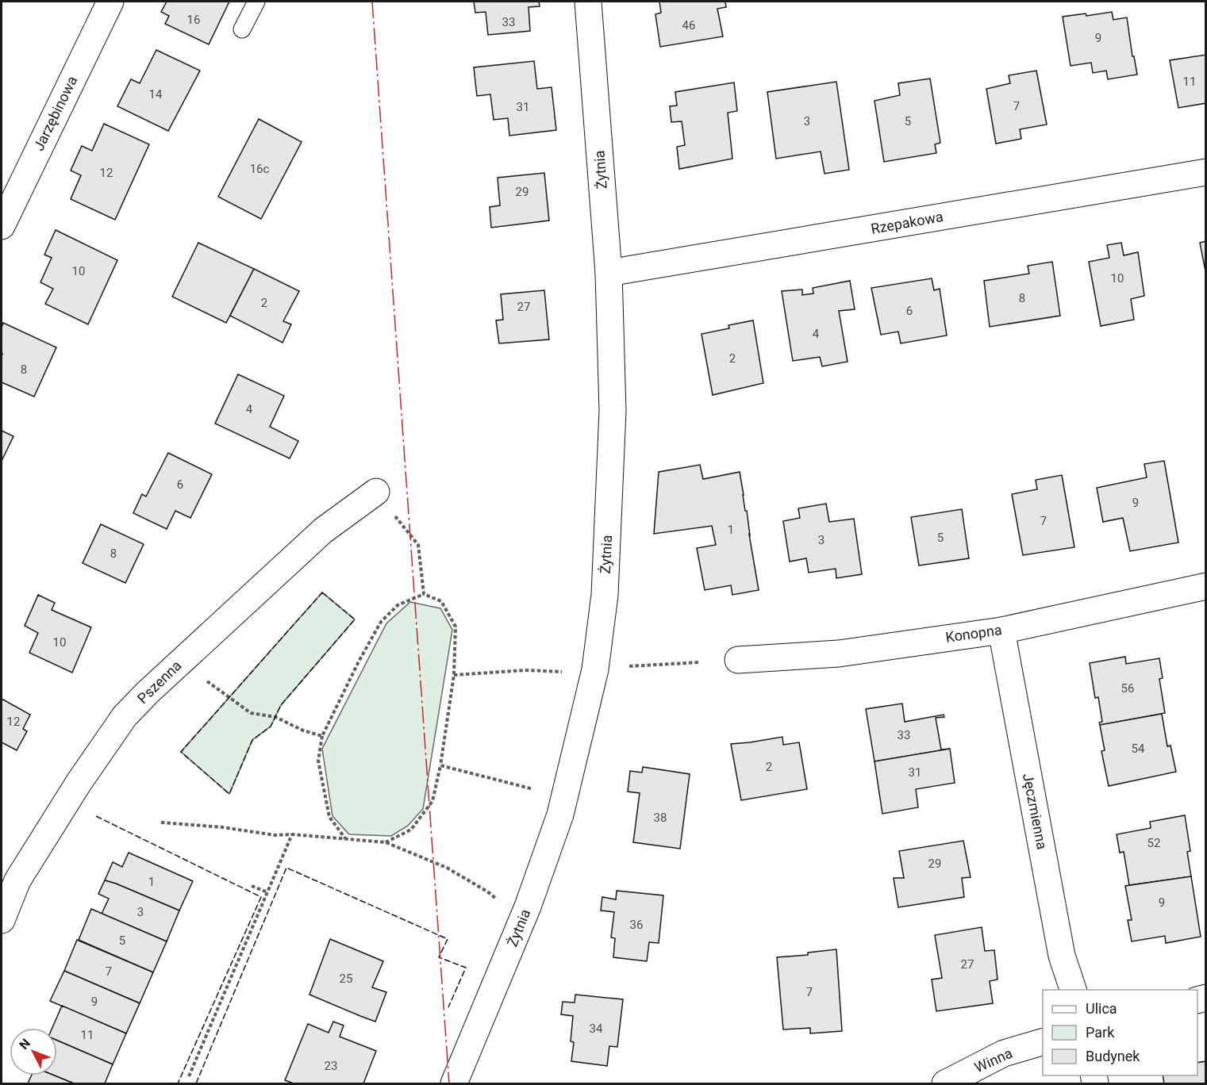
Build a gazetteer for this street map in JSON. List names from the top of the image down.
{
  "streets": {
    "street": [
      "Jarzębinowa",
      "Żytnia",
      "Rzepakowa",
      "Konopna",
      "Pszenna",
      "Jęczmienna",
      "Winna"
    ]
  },
  "crossings": [
    ["Żytnia", "Rzepakowa"],
    ["Konopna", "Jęczmienna"]
  ],
  "house_numbers": [
    "16",
    "33",
    "46",
    "9",
    "11",
    "14",
    "7",
    "31",
    "3",
    "5",
    "16c",
    "12",
    "29",
    "10",
    "10",
    "8",
    "2",
    "27",
    "6",
    "4",
    "2",
    "8",
    "4",
    "6",
    "9",
    "7",
    "1",
    "5",
    "3",
    "8",
    "10",
    "56",
    "12",
    "33",
    "54",
    "2",
    "31",
    "38",
    "52",
    "29",
    "1",
    "9",
    "3",
    "36",
    "5",
    "27",
    "7",
    "25",
    "7",
    "9",
    "34",
    "11",
    "23"
  ],
  "legend": ["Ulica", "Park", "Budynek"],
  "north": "top left"
}
